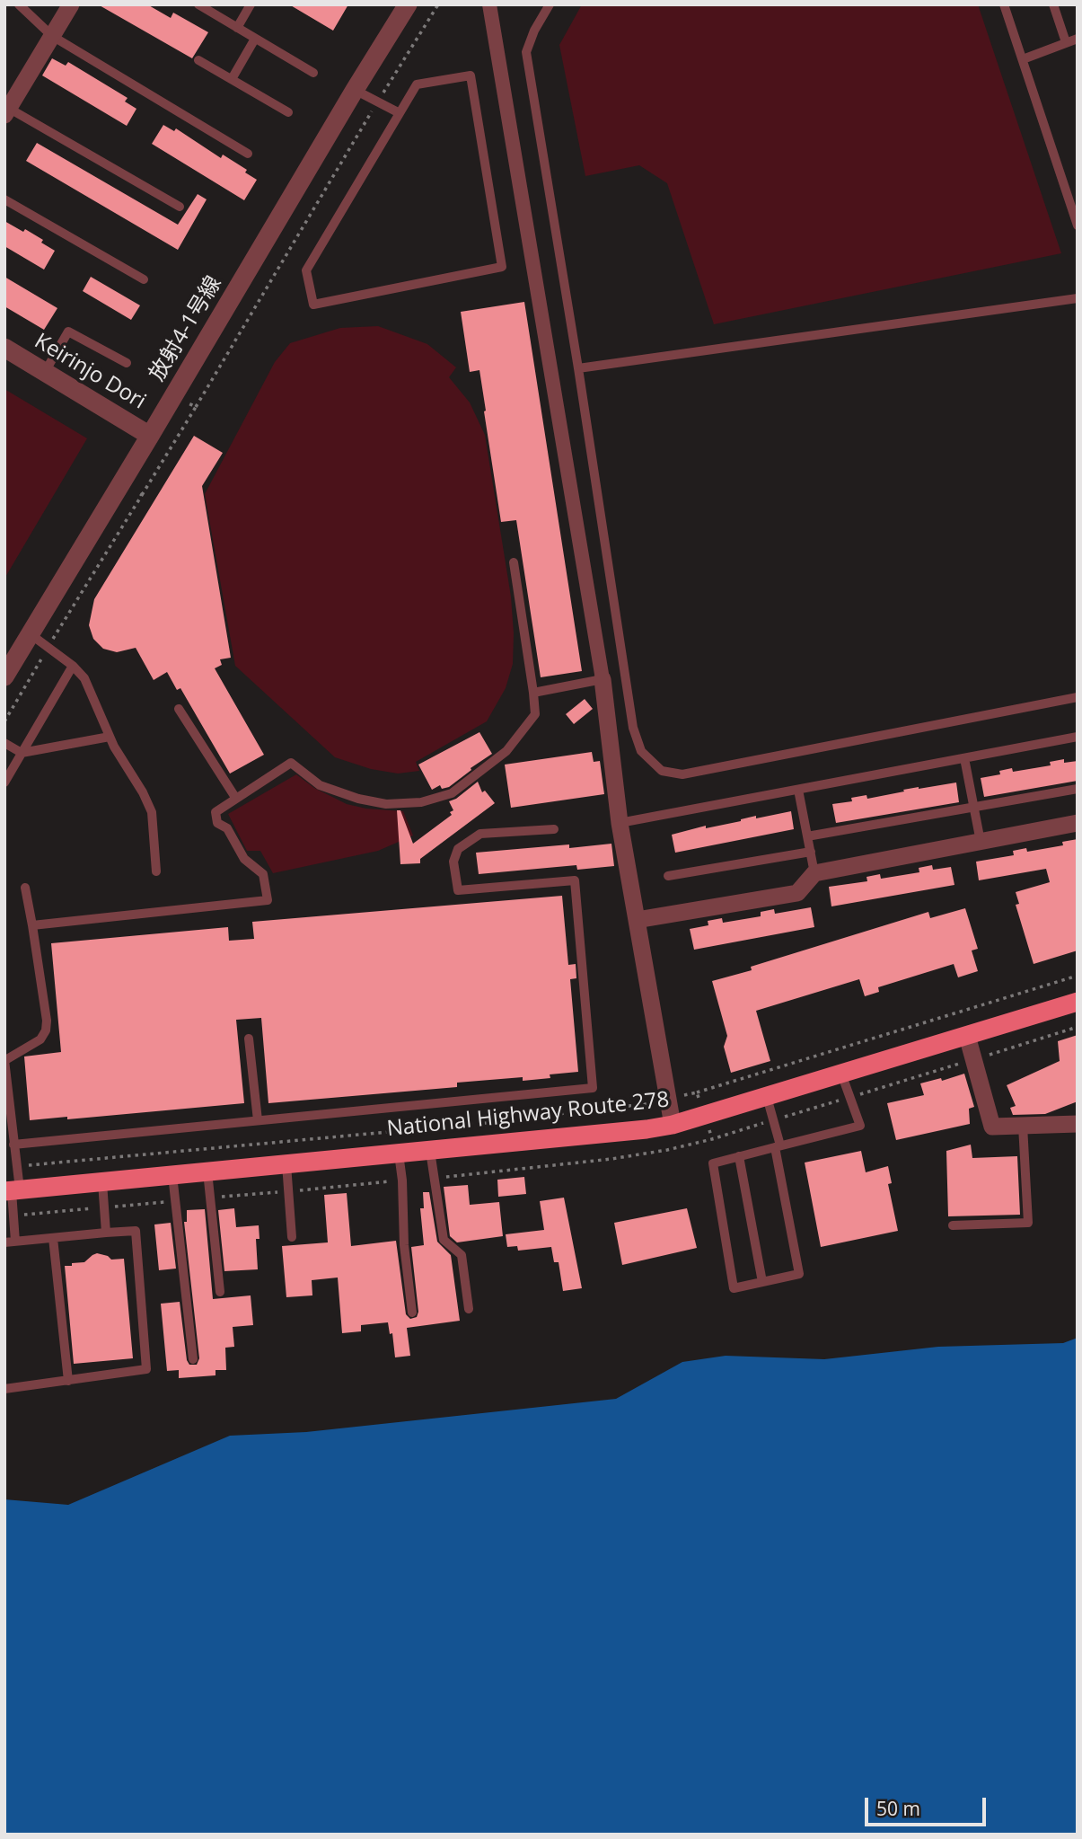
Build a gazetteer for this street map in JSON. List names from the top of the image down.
{
  "streets": {
    "highway": ["National Highway Route 278"],
    "street": ["放射4-1号線", "Keirinjo Dori"]
  },
  "crossings": [
    ["放射4-1号線", "Keirinjo Dori"]
  ],
  "scale_bar": "50 m"
}
